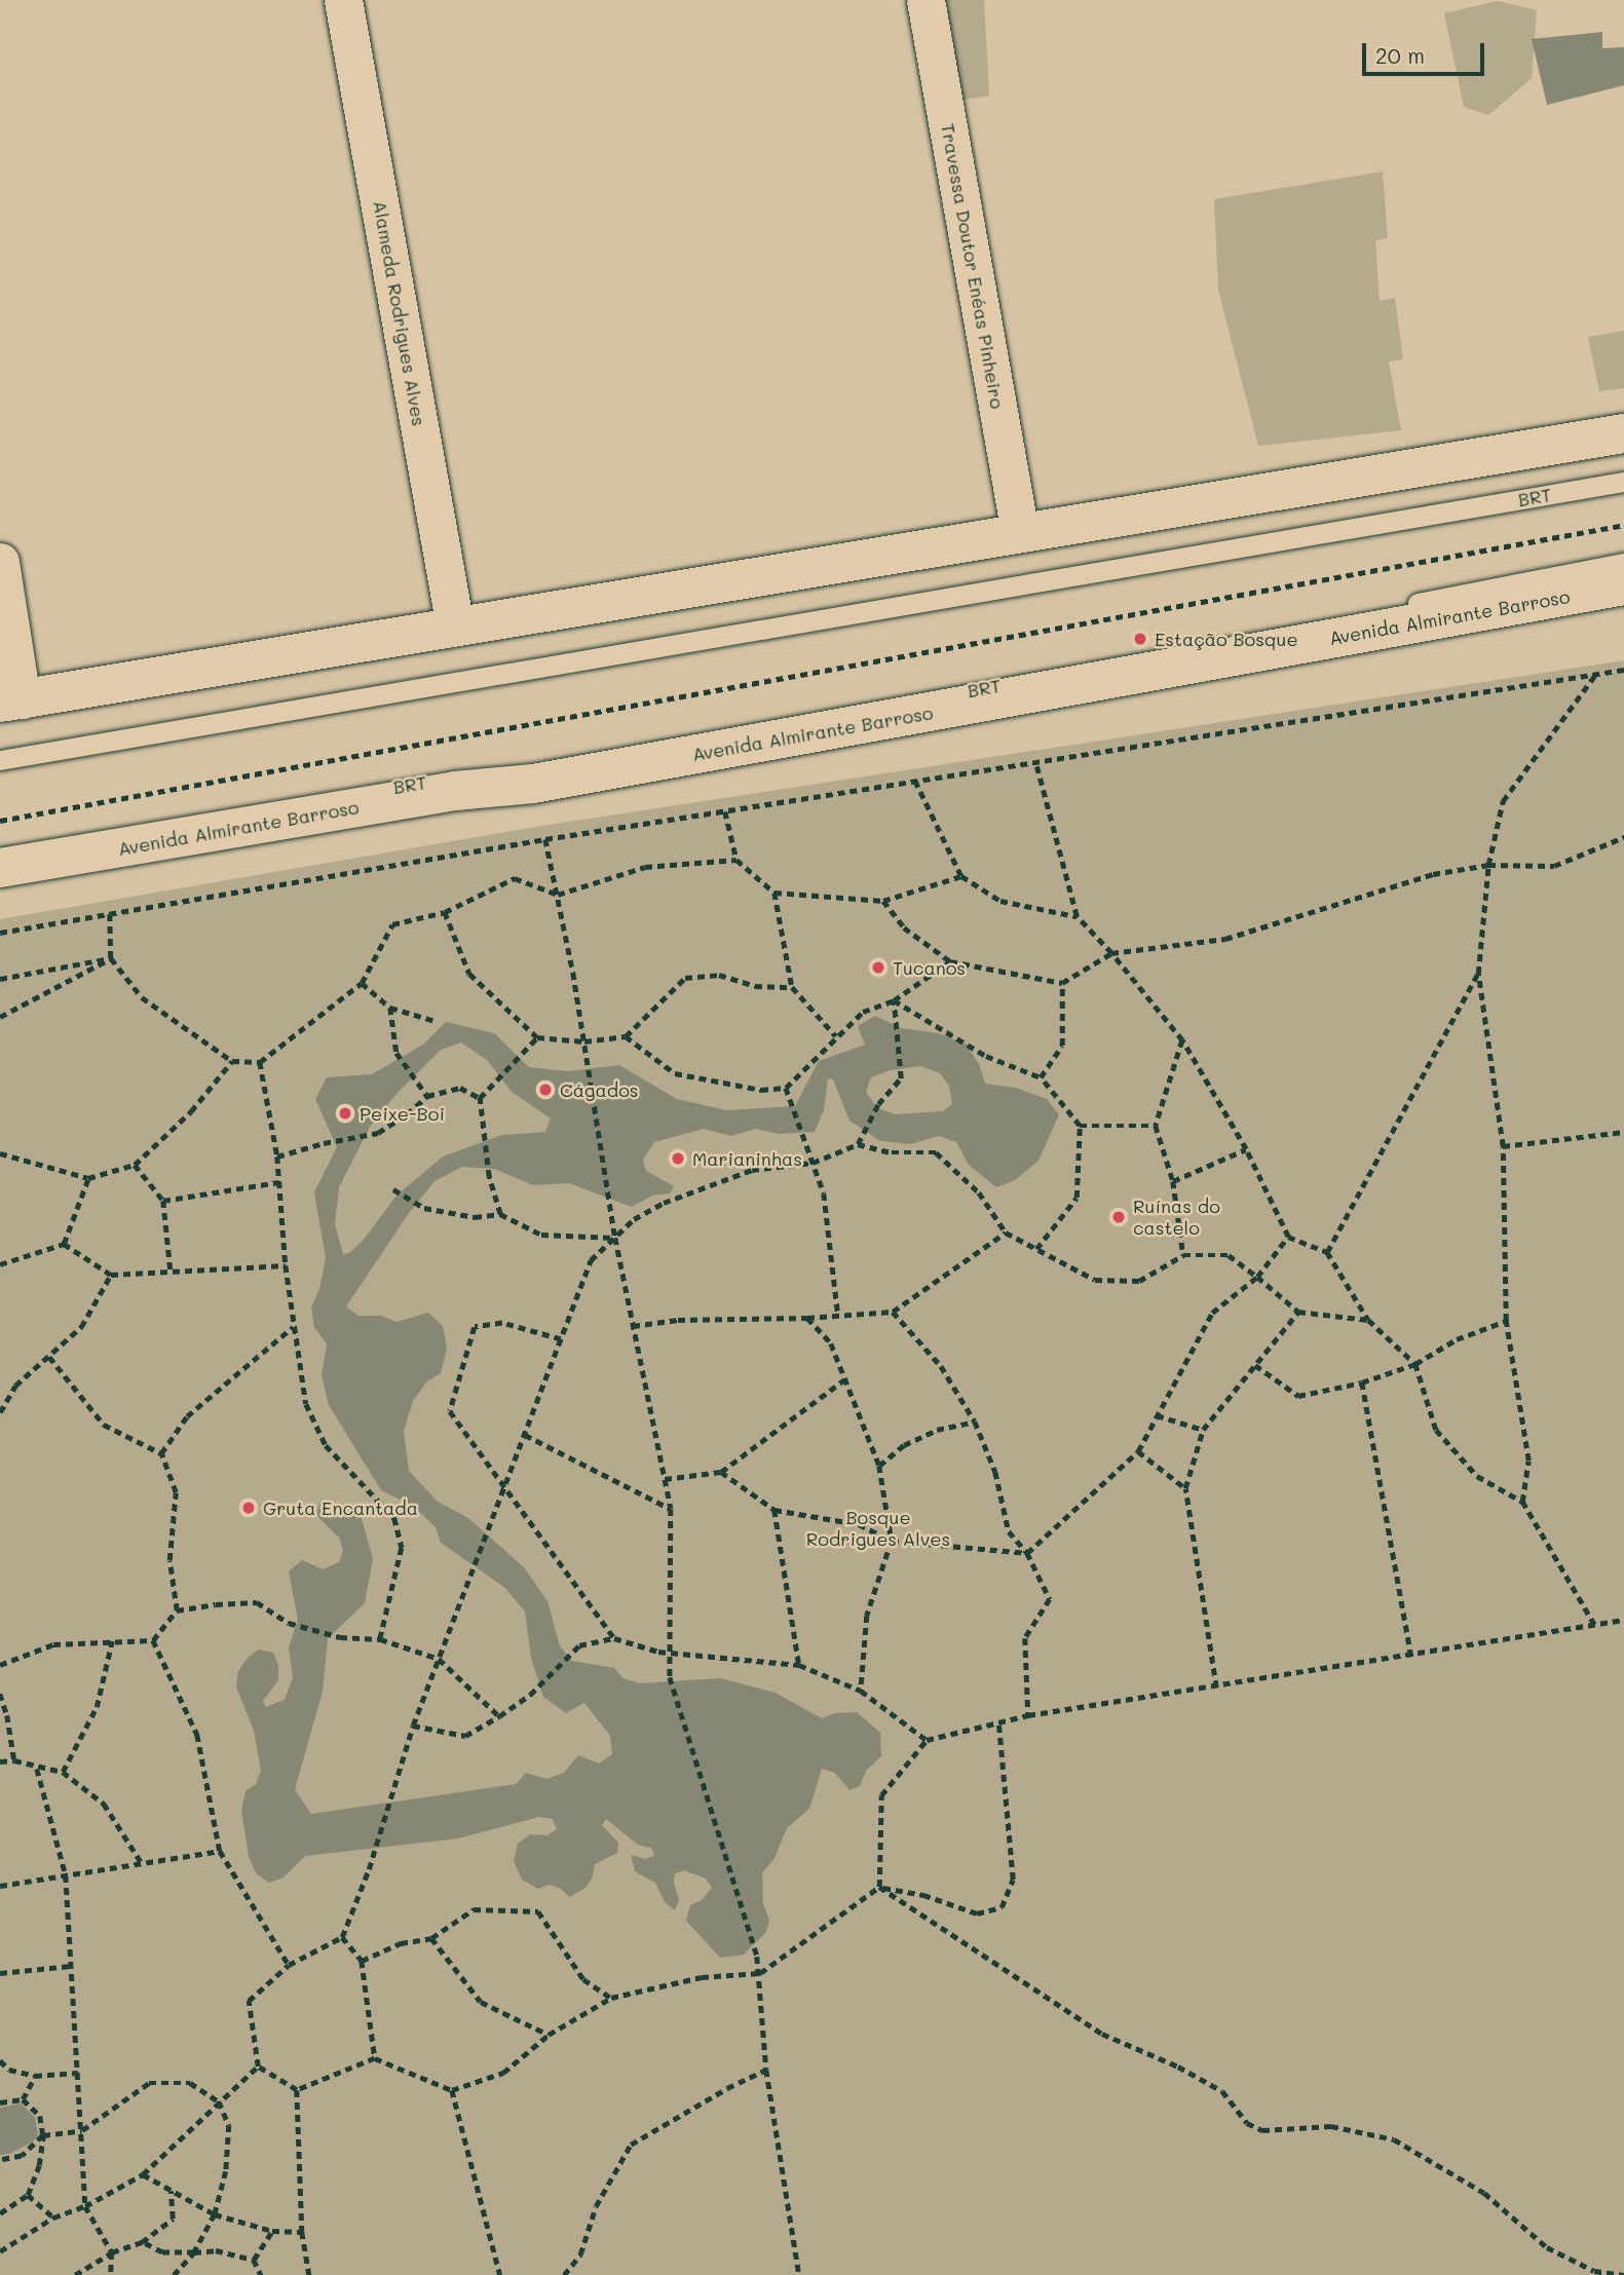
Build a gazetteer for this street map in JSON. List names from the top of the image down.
{
  "streets": {
    "highway": ["Avenida Almirante Barroso"],
    "street": ["Travessa Doutor Enéas Pinheiro", "Alameda Rodrigues Alves"],
    "lane": ["BRT"]
  },
  "parks": ["Bosque Rodrigues Alves"],
  "places": [
    "Estação Bosque",
    "Tucanos",
    "Cágados",
    "Peixe-Boi",
    "Marianinhas",
    "Ruínas do castelo",
    "Gruta Encantada"
  ],
  "scale_bar": "20 m"
}
